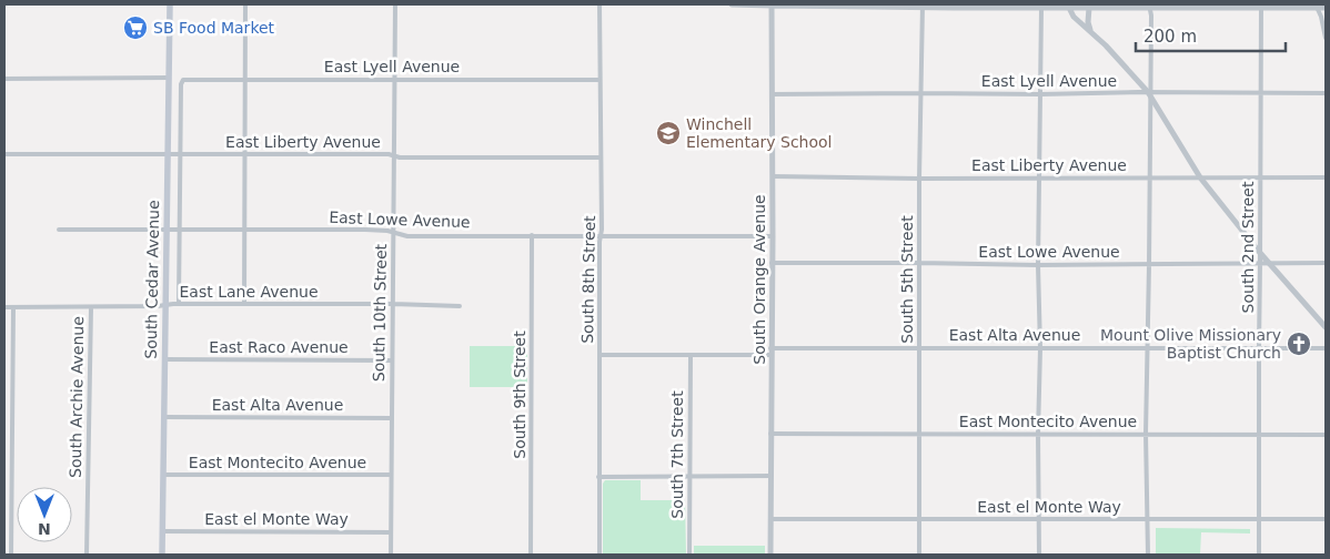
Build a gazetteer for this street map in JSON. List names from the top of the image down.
{
  "streets": {
    "main road": ["South Cedar Avenue"],
    "street": [
      "East Lyell Avenue",
      "East Liberty Avenue",
      "East Lowe Avenue",
      "South 2nd Street",
      "South 8th Street",
      "South Orange Avenue",
      "South 5th Street",
      "East Lane Avenue",
      "South 10th Street",
      "East Alta Avenue",
      "East Raco Avenue",
      "South 9th Street",
      "South Archie Avenue",
      "East Montecito Avenue",
      "South 7th Street",
      "East el Monte Way"
    ]
  },
  "crossings": [
    ["East Lyell Avenue", "East Liberty Avenue"],
    ["East Lyell Avenue", "South 2nd Street"],
    ["East Lyell Avenue", "South 8th Street"],
    ["East Lyell Avenue", "South Orange Avenue"],
    ["East Lyell Avenue", "South 5th Street"],
    ["East Lyell Avenue", "South 10th Street"],
    ["East Liberty Avenue", "South 2nd Street"],
    ["East Liberty Avenue", "South Cedar Avenue"],
    ["East Liberty Avenue", "South 8th Street"],
    ["East Liberty Avenue", "South Orange Avenue"],
    ["East Liberty Avenue", "South 5th Street"],
    ["East Liberty Avenue", "South 10th Street"],
    ["East Lowe Avenue", "South 2nd Street"],
    ["East Lowe Avenue", "South Cedar Avenue"],
    ["East Lowe Avenue", "South 8th Street"],
    ["East Lowe Avenue", "South Orange Avenue"],
    ["East Lowe Avenue", "South 5th Street"],
    ["East Lowe Avenue", "South 10th Street"],
    ["East Lowe Avenue", "South 9th Street"],
    ["South 2nd Street", "East Alta Avenue"],
    ["South 2nd Street", "East Montecito Avenue"],
    ["South 2nd Street", "East el Monte Way"],
    ["South Cedar Avenue", "East Lane Avenue"],
    ["South Cedar Avenue", "East Alta Avenue"],
    ["South Cedar Avenue", "East Raco Avenue"],
    ["South Cedar Avenue", "East Montecito Avenue"],
    ["South Cedar Avenue", "East el Monte Way"],
    ["South 8th Street", "East Alta Avenue"],
    ["South Orange Avenue", "East Alta Avenue"],
    ["South Orange Avenue", "East Montecito Avenue"],
    ["South Orange Avenue", "East el Monte Way"],
    ["South 5th Street", "East Alta Avenue"],
    ["South 5th Street", "East Montecito Avenue"],
    ["South 5th Street", "East el Monte Way"],
    ["East Lane Avenue", "South 10th Street"],
    ["East Lane Avenue", "South Archie Avenue"],
    ["South 10th Street", "East Alta Avenue"],
    ["South 10th Street", "East Raco Avenue"],
    ["South 10th Street", "East Montecito Avenue"],
    ["South 10th Street", "East el Monte Way"],
    ["East Alta Avenue", "South 7th Street"]
  ],
  "places": {
    "supermarket": ["SB Food Market"],
    "school or university": ["Winchell Elementary School"],
    "church": ["Mount Olive Missionary Baptist Church"]
  },
  "scale_bar": "200 m",
  "north": "bottom"
}
